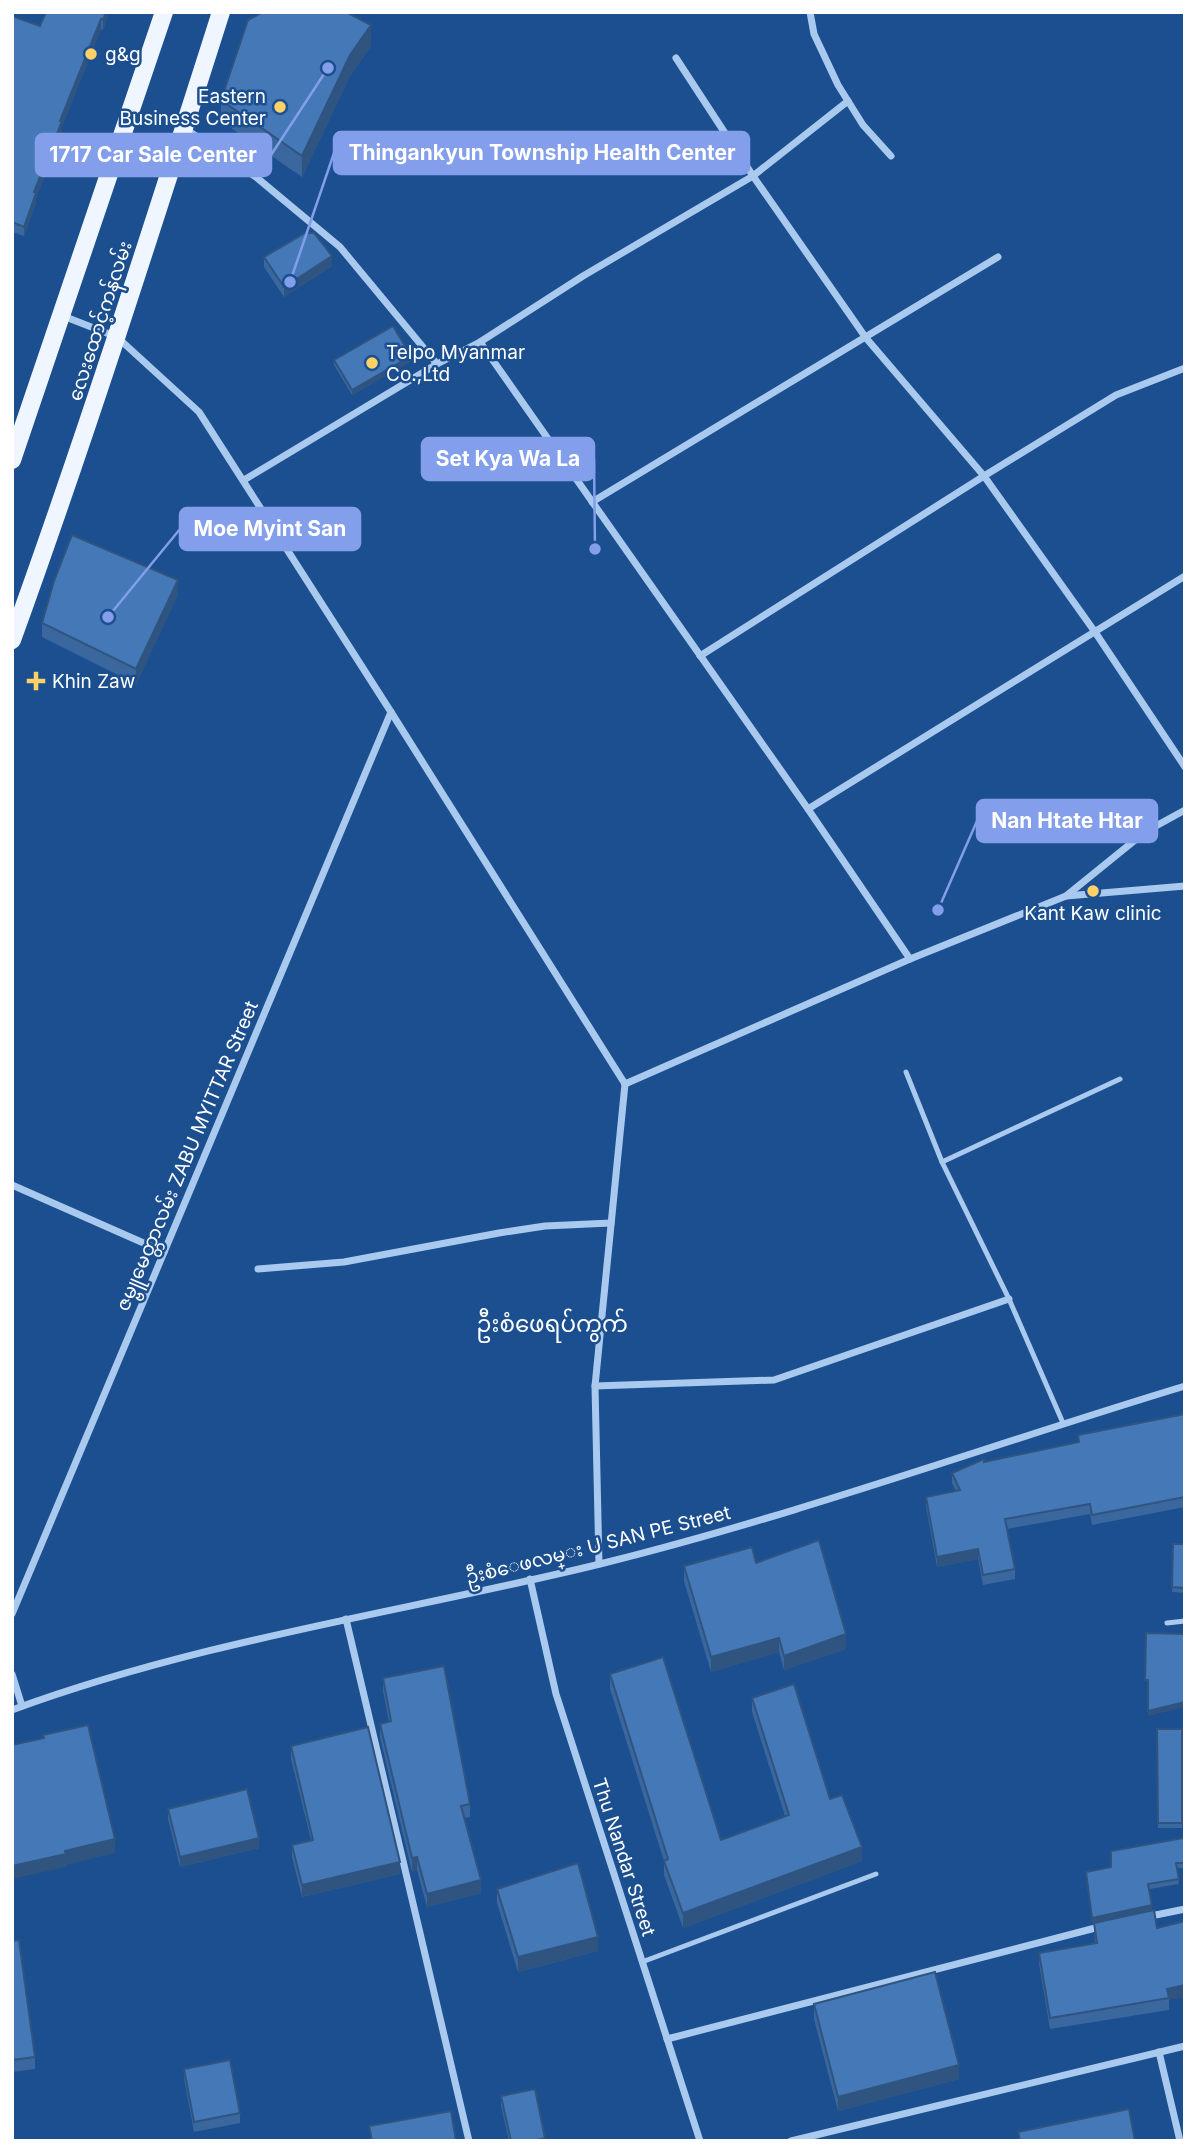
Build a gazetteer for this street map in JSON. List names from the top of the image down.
{
  "streets": {
    "main road": ["လေးထောင့်ကန်လမ်း"],
    "street": ["ဇမ္ဗူမေတ္တာလမ်း ZABU MYITTAR Street", "ဦးစံေဖလမ္း U SAN PE Street", "Thu Nandar Street"]
  },
  "crossings": [
    ["ဦးစံေဖလမ္း U SAN PE Street", "Thu Nandar Street"]
  ],
  "districts": ["ဦးစံဖေရပ်ကွက်"],
  "places": {
    "other": [
      "g&g",
      "1717 Car Sale Center",
      "Eastern Business Center",
      "Thingankyun Township Health Center",
      "Telpo Myanmar Co.,Ltd",
      "Set Kya Wa La",
      "Moe Myint San",
      "Kant Kaw clinic",
      "Nan Htate Htar"
    ],
    "health": ["Khin Zaw"]
  }
}
